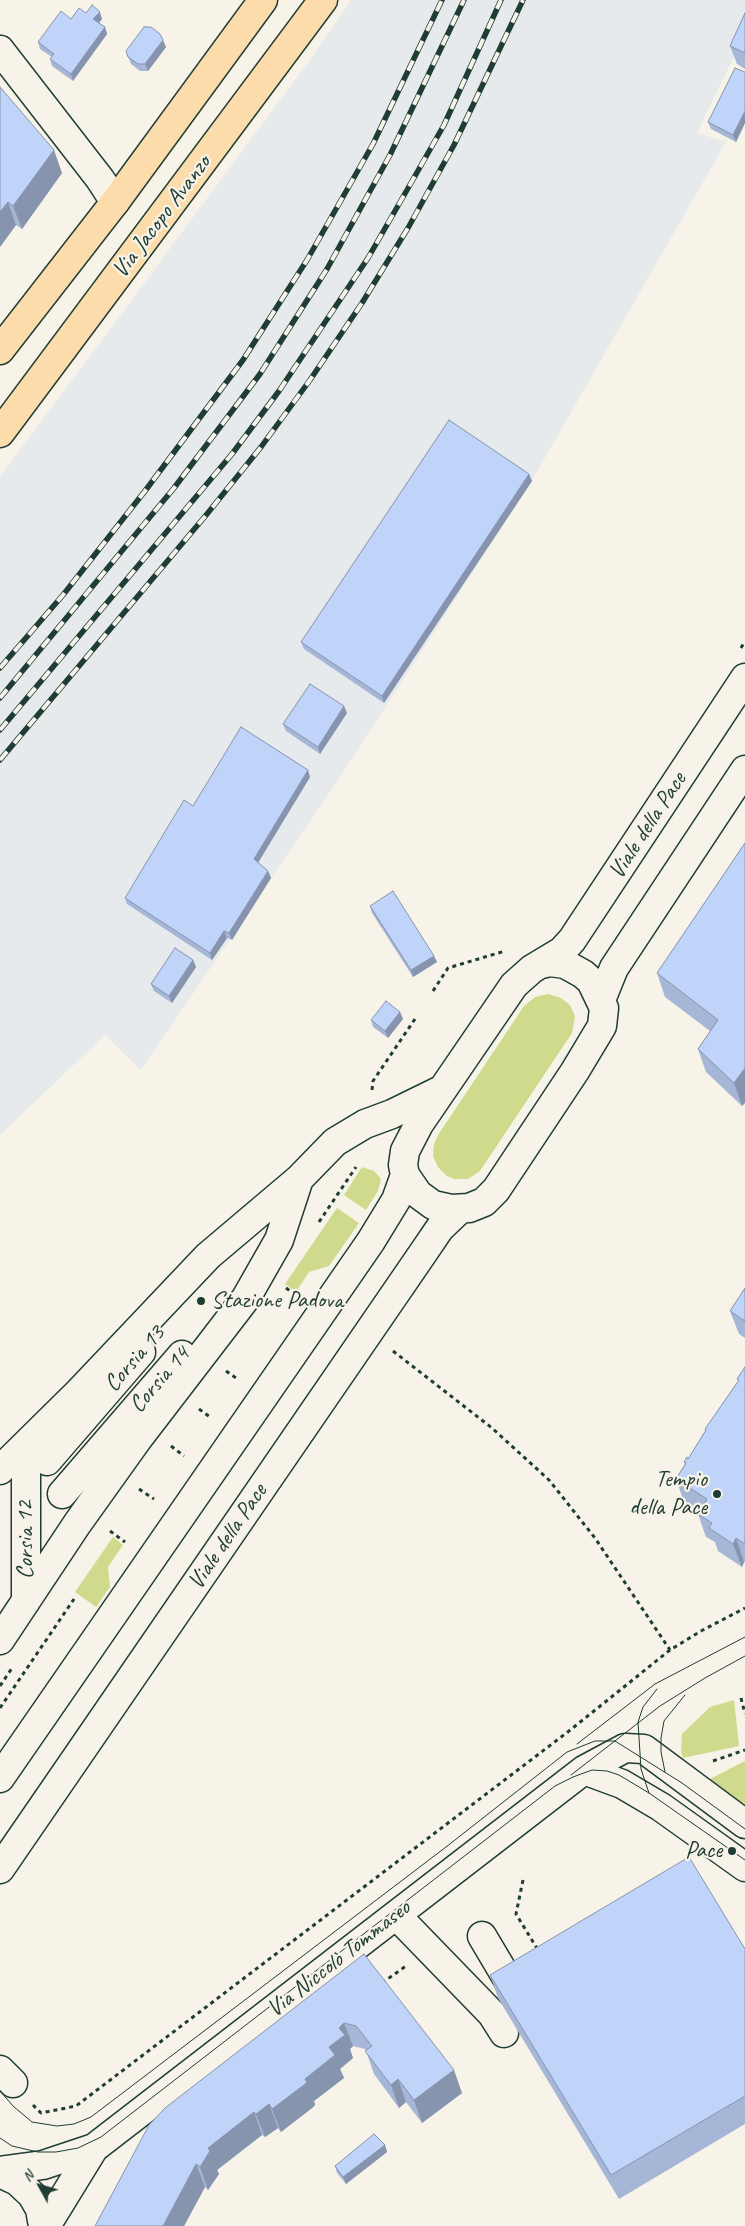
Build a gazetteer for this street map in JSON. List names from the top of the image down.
{
  "streets": {
    "main road": ["Via Jacopo Avanzo"],
    "street": [
      "Viale della Pace",
      "Corsia 13",
      "Corsia 14",
      "Corsia 12",
      "Via Niccolò Tommaseo"
    ]
  },
  "crossings": [
    ["Corsia 13", "Corsia 12"]
  ],
  "places": ["Stazione Padova", "Tempio della Pace", "Pace"],
  "north": "top left"
}
